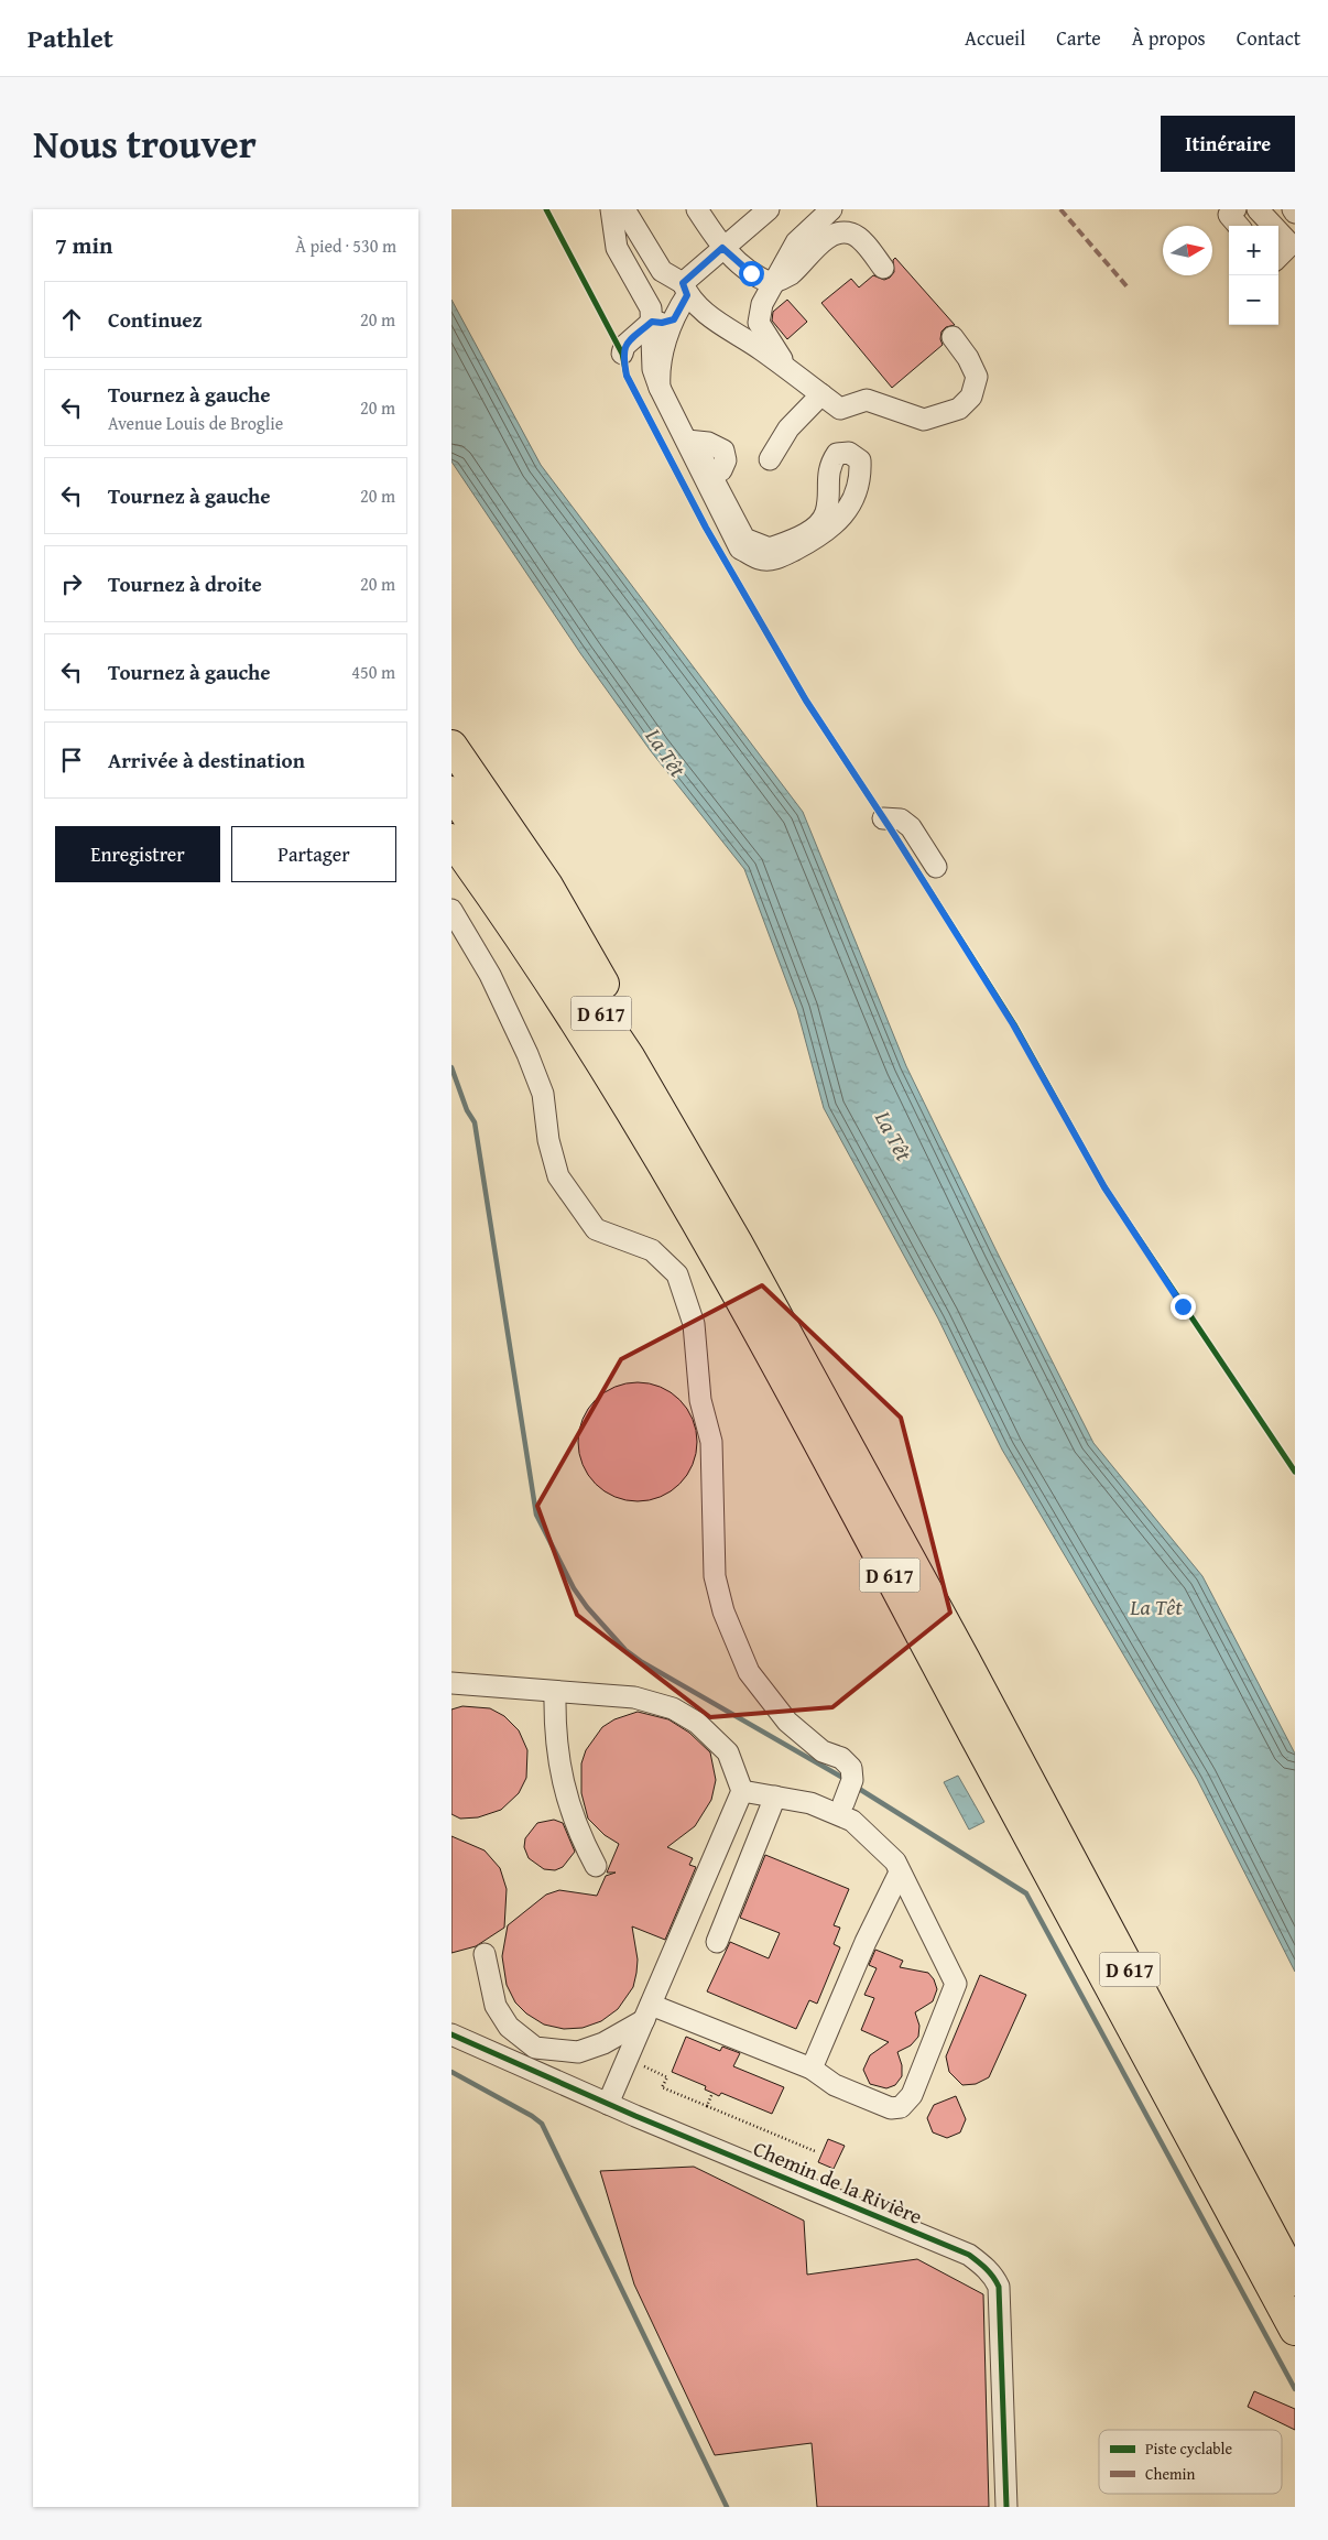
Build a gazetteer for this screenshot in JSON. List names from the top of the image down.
{
  "streets": {
    "highway": ["D 617"],
    "street": ["Chemin de la Rivière"]
  },
  "water": ["La Têt"],
  "legend": ["Piste cyclable", "Chemin"],
  "north": "right",
  "page": {
    "header": "Pathlet",
    "nav": [
      "Accueil",
      "Carte",
      "À propos",
      "Contact"
    ],
    "title": "Nous trouver",
    "buttons": [
      "Itinéraire",
      ["Enregistrer", "Partager"]
    ],
    "heading": ["7 min", "À pied · 530 m"],
    "map_buttons": ["+", "−"],
    "list": [
      ["Continuez", "20 m"],
      ["Tournez à gauche", "Avenue Louis de Broglie", "20 m"],
      ["Tournez à gauche", "20 m"],
      ["Tournez à droite", "20 m"],
      ["Tournez à gauche", "450 m"],
      "Arrivée à destination"
    ]
  }
}
